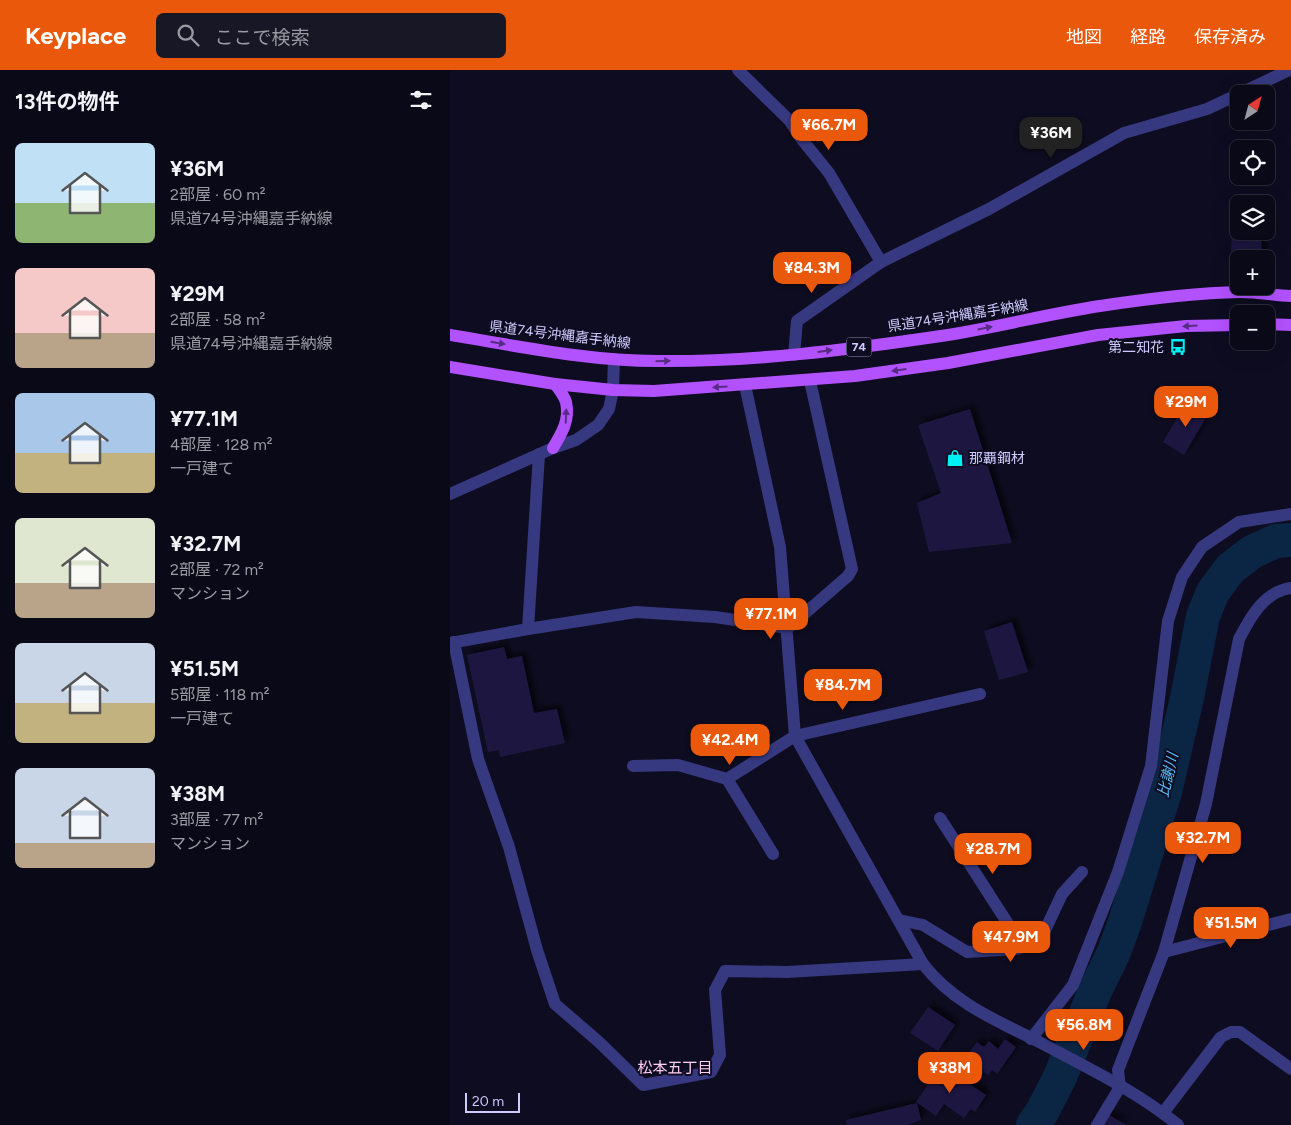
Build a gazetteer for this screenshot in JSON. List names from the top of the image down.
{
  "streets": {
    "main road": ["県道74号沖縄嘉手納線", "74"]
  },
  "districts": ["松本五丁目"],
  "water": ["比謝川"],
  "places": {
    "bus stop": ["第二知花"],
    "shop": ["那覇鋼材"]
  },
  "scale_bar": "20 m",
  "north": "top right",
  "page": {
    "header": "Keyplace",
    "search": "ここで検索",
    "nav": ["地図", "経路", "保存済み"],
    "heading": "13件の物件",
    "map_buttons": ["+", "−"],
    "price": [
      "¥66.7M",
      "¥36M",
      "¥84.3M",
      "¥29M",
      "¥77.1M",
      "¥84.7M",
      "¥42.4M",
      "¥32.7M",
      "¥28.7M",
      "¥51.5M",
      "¥47.9M",
      "¥56.8M",
      "¥38M"
    ],
    "list": [
      {
        "name": "¥36M",
        "note": "2部屋 · 60 m² · 県道74号沖縄嘉手納線"
      },
      {
        "name": "¥29M",
        "note": "2部屋 · 58 m² · 県道74号沖縄嘉手納線"
      },
      {
        "name": "¥77.1M",
        "note": "4部屋 · 128 m² · 一戸建て"
      },
      {
        "name": "¥32.7M",
        "note": "2部屋 · 72 m² · マンション"
      },
      {
        "name": "¥51.5M",
        "note": "5部屋 · 118 m² · 一戸建て"
      },
      {
        "name": "¥38M",
        "note": "3部屋 · 77 m² · マンション"
      }
    ],
    "scale": "20 m"
  }
}
